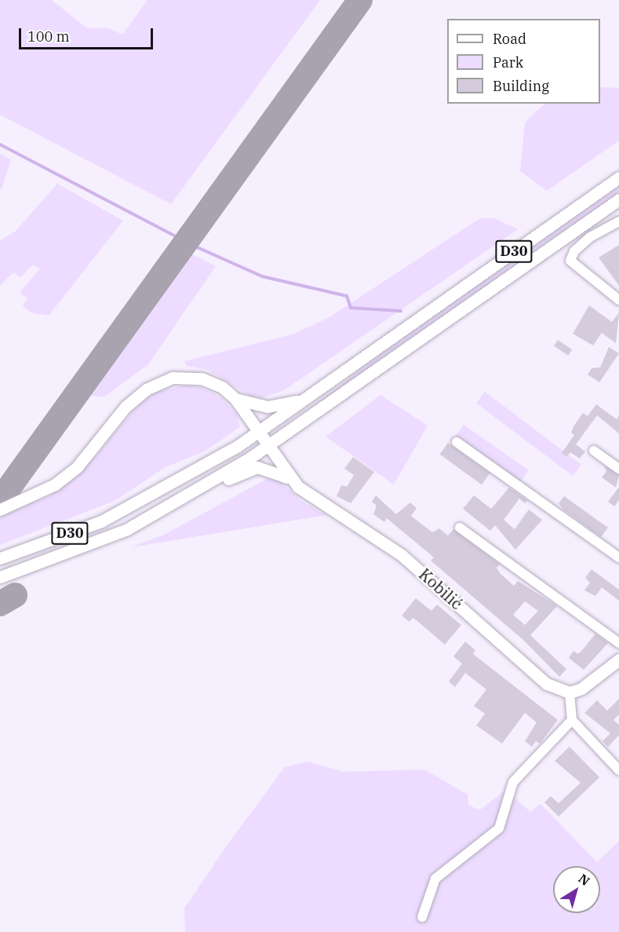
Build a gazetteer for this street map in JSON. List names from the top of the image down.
{
  "streets": {
    "main road": ["D30", "Kobilić"]
  },
  "crossings": [
    ["D30", "Kobilić"]
  ],
  "legend": ["Road", "Park", "Building"],
  "scale_bar": "100 m",
  "north": "top right"
}
